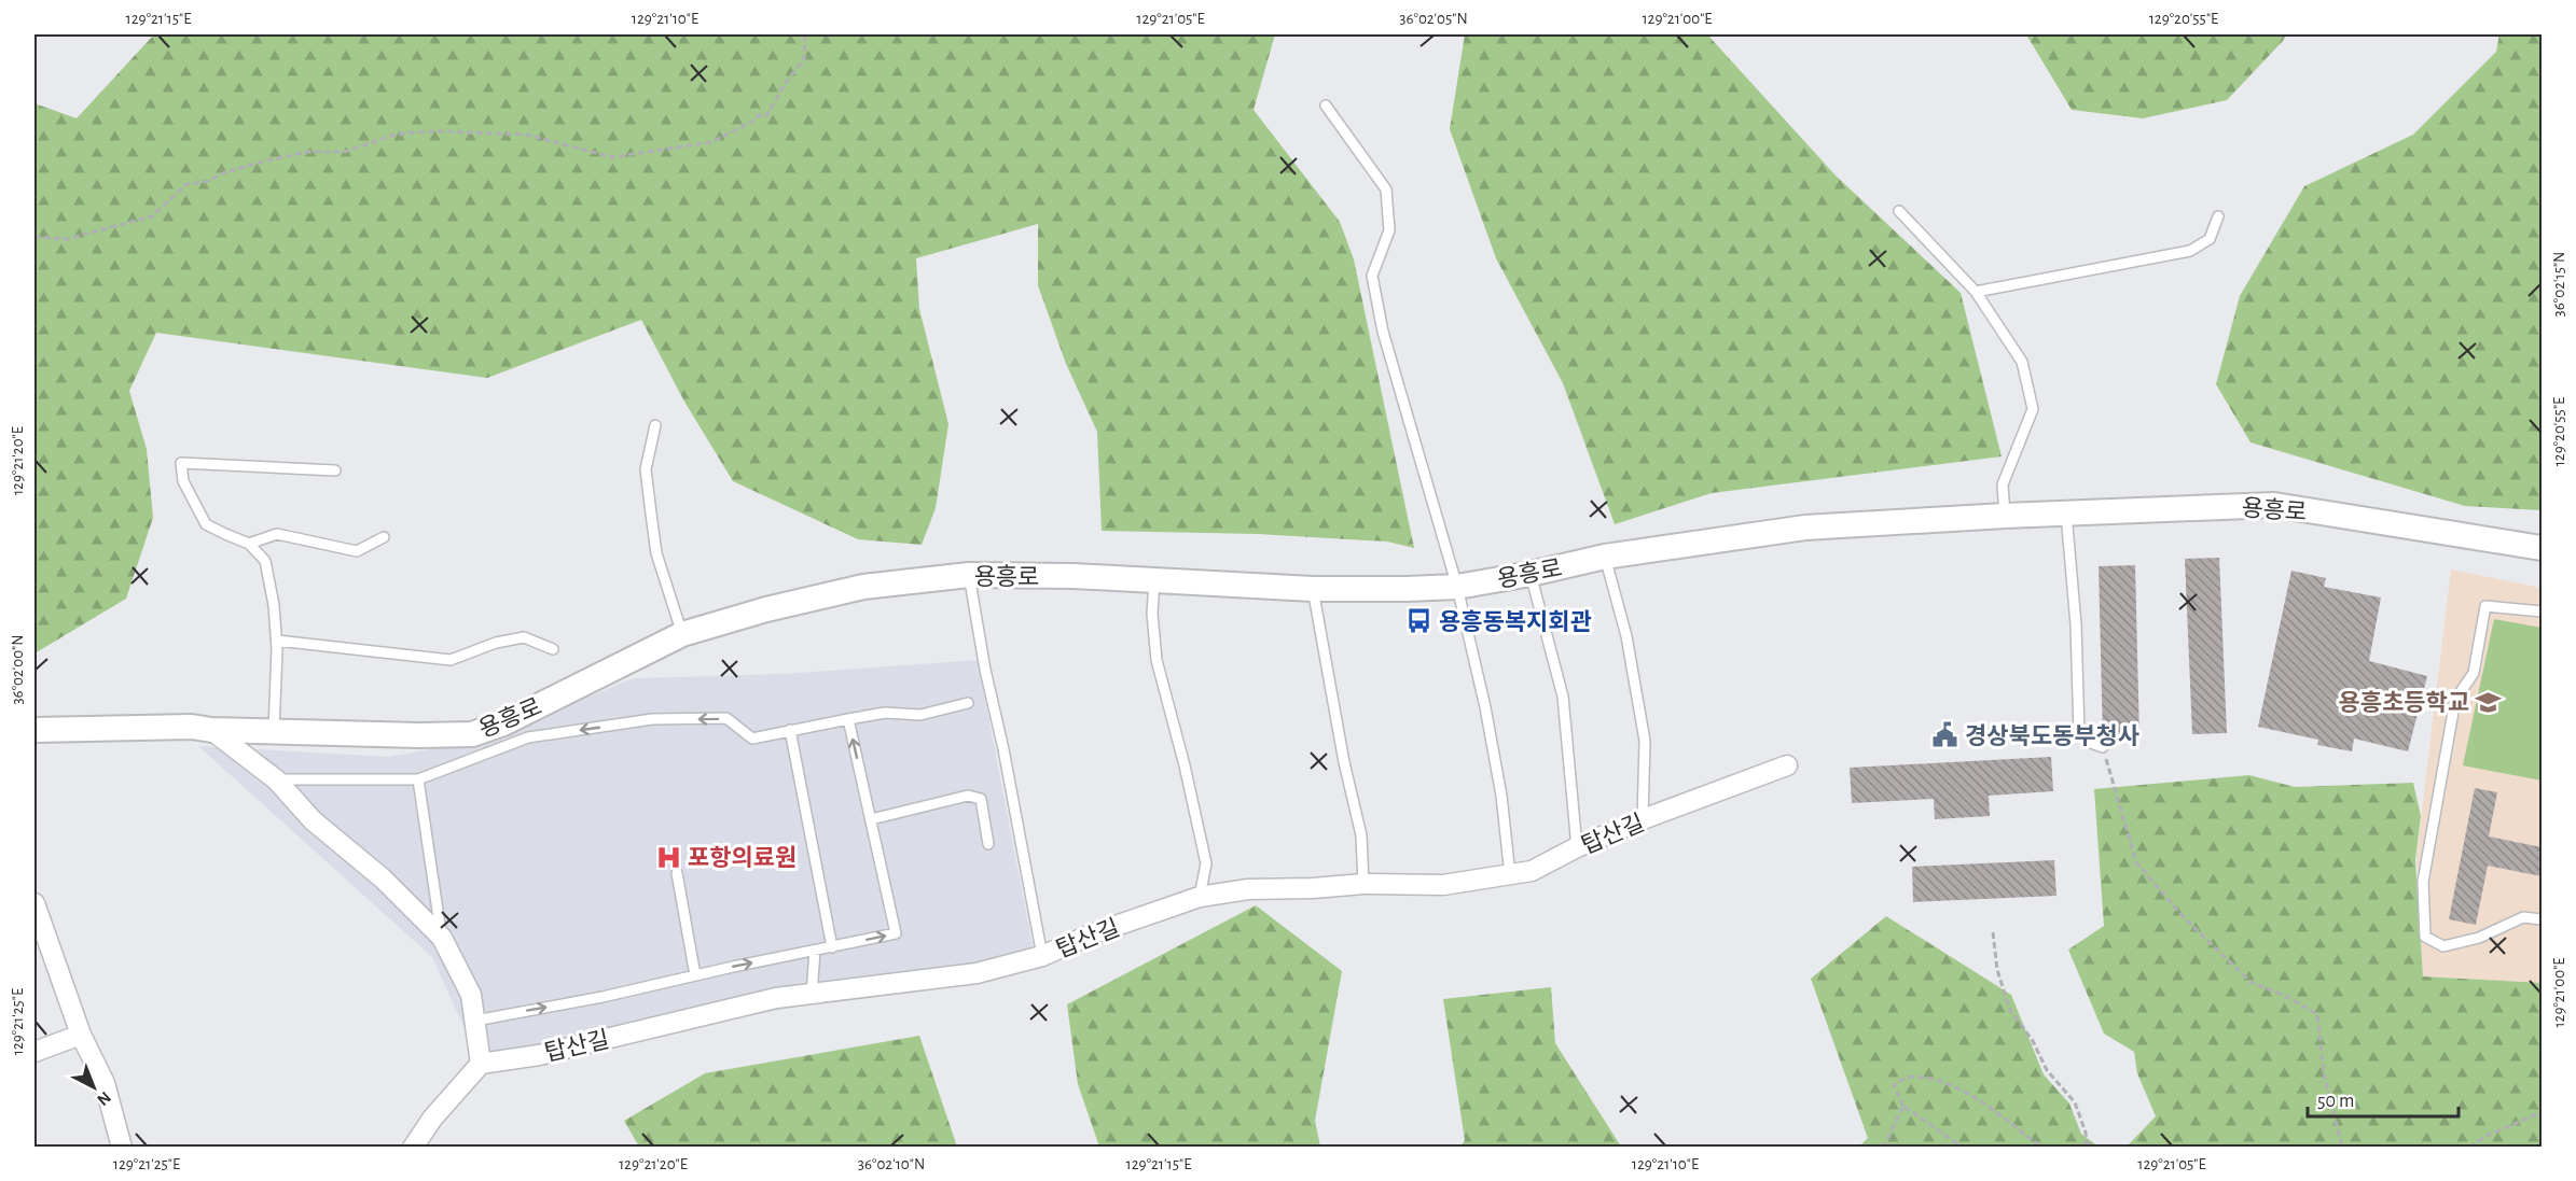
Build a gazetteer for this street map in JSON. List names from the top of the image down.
{
  "streets": {
    "street": ["용흥로", "탑산길"]
  },
  "places": {
    "bus stop": ["용흥동복지회관"],
    "school or university": ["용흥초등학교"],
    "public building": ["경상북도동부청사"],
    "hospital": ["포항의료원"]
  },
  "scale_bar": "50 m",
  "north": "bottom right",
  "coordinates": [
    "129°21'15\"E",
    "129°21'10\"E",
    "129°21'05\"E",
    "36°02'05\"N",
    "129°21'00\"E",
    "129°20'55\"E",
    "36°02'15\"N",
    "129°21'20\"E",
    "36°02'00\"N",
    "129°21'25\"E",
    "36°02'10\"N"
  ]
}
